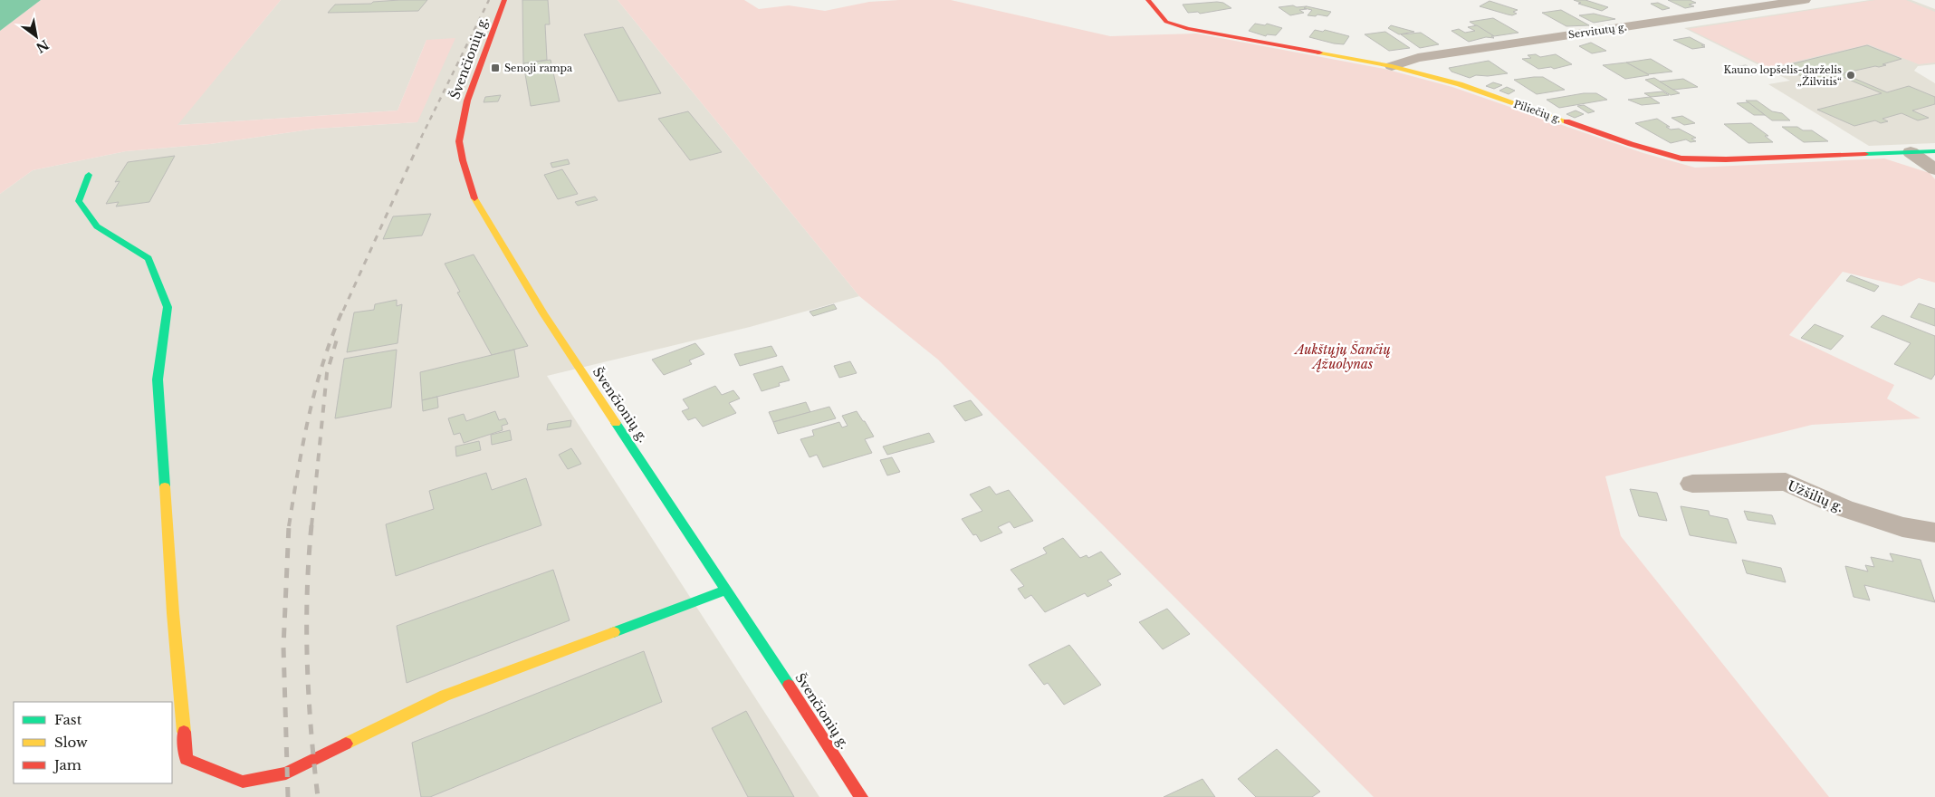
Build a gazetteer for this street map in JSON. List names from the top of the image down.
{
  "streets": {
    "street": [
      "Servitutų g.",
      "Švenčionių g.",
      "Piliečių g.",
      "Užšilių g."
    ]
  },
  "crossings": [
    ["Servitutų g.", "Piliečių g."]
  ],
  "parks": ["Aukštųjų Šančių Ąžuolynas"],
  "places": {
    "transit": ["Senoji rampa"],
    "other": ["Kauno lopšelis-darželis „Žilvitis“"]
  },
  "legend": ["Fast", "Slow", "Jam"],
  "north": "bottom right"
}
